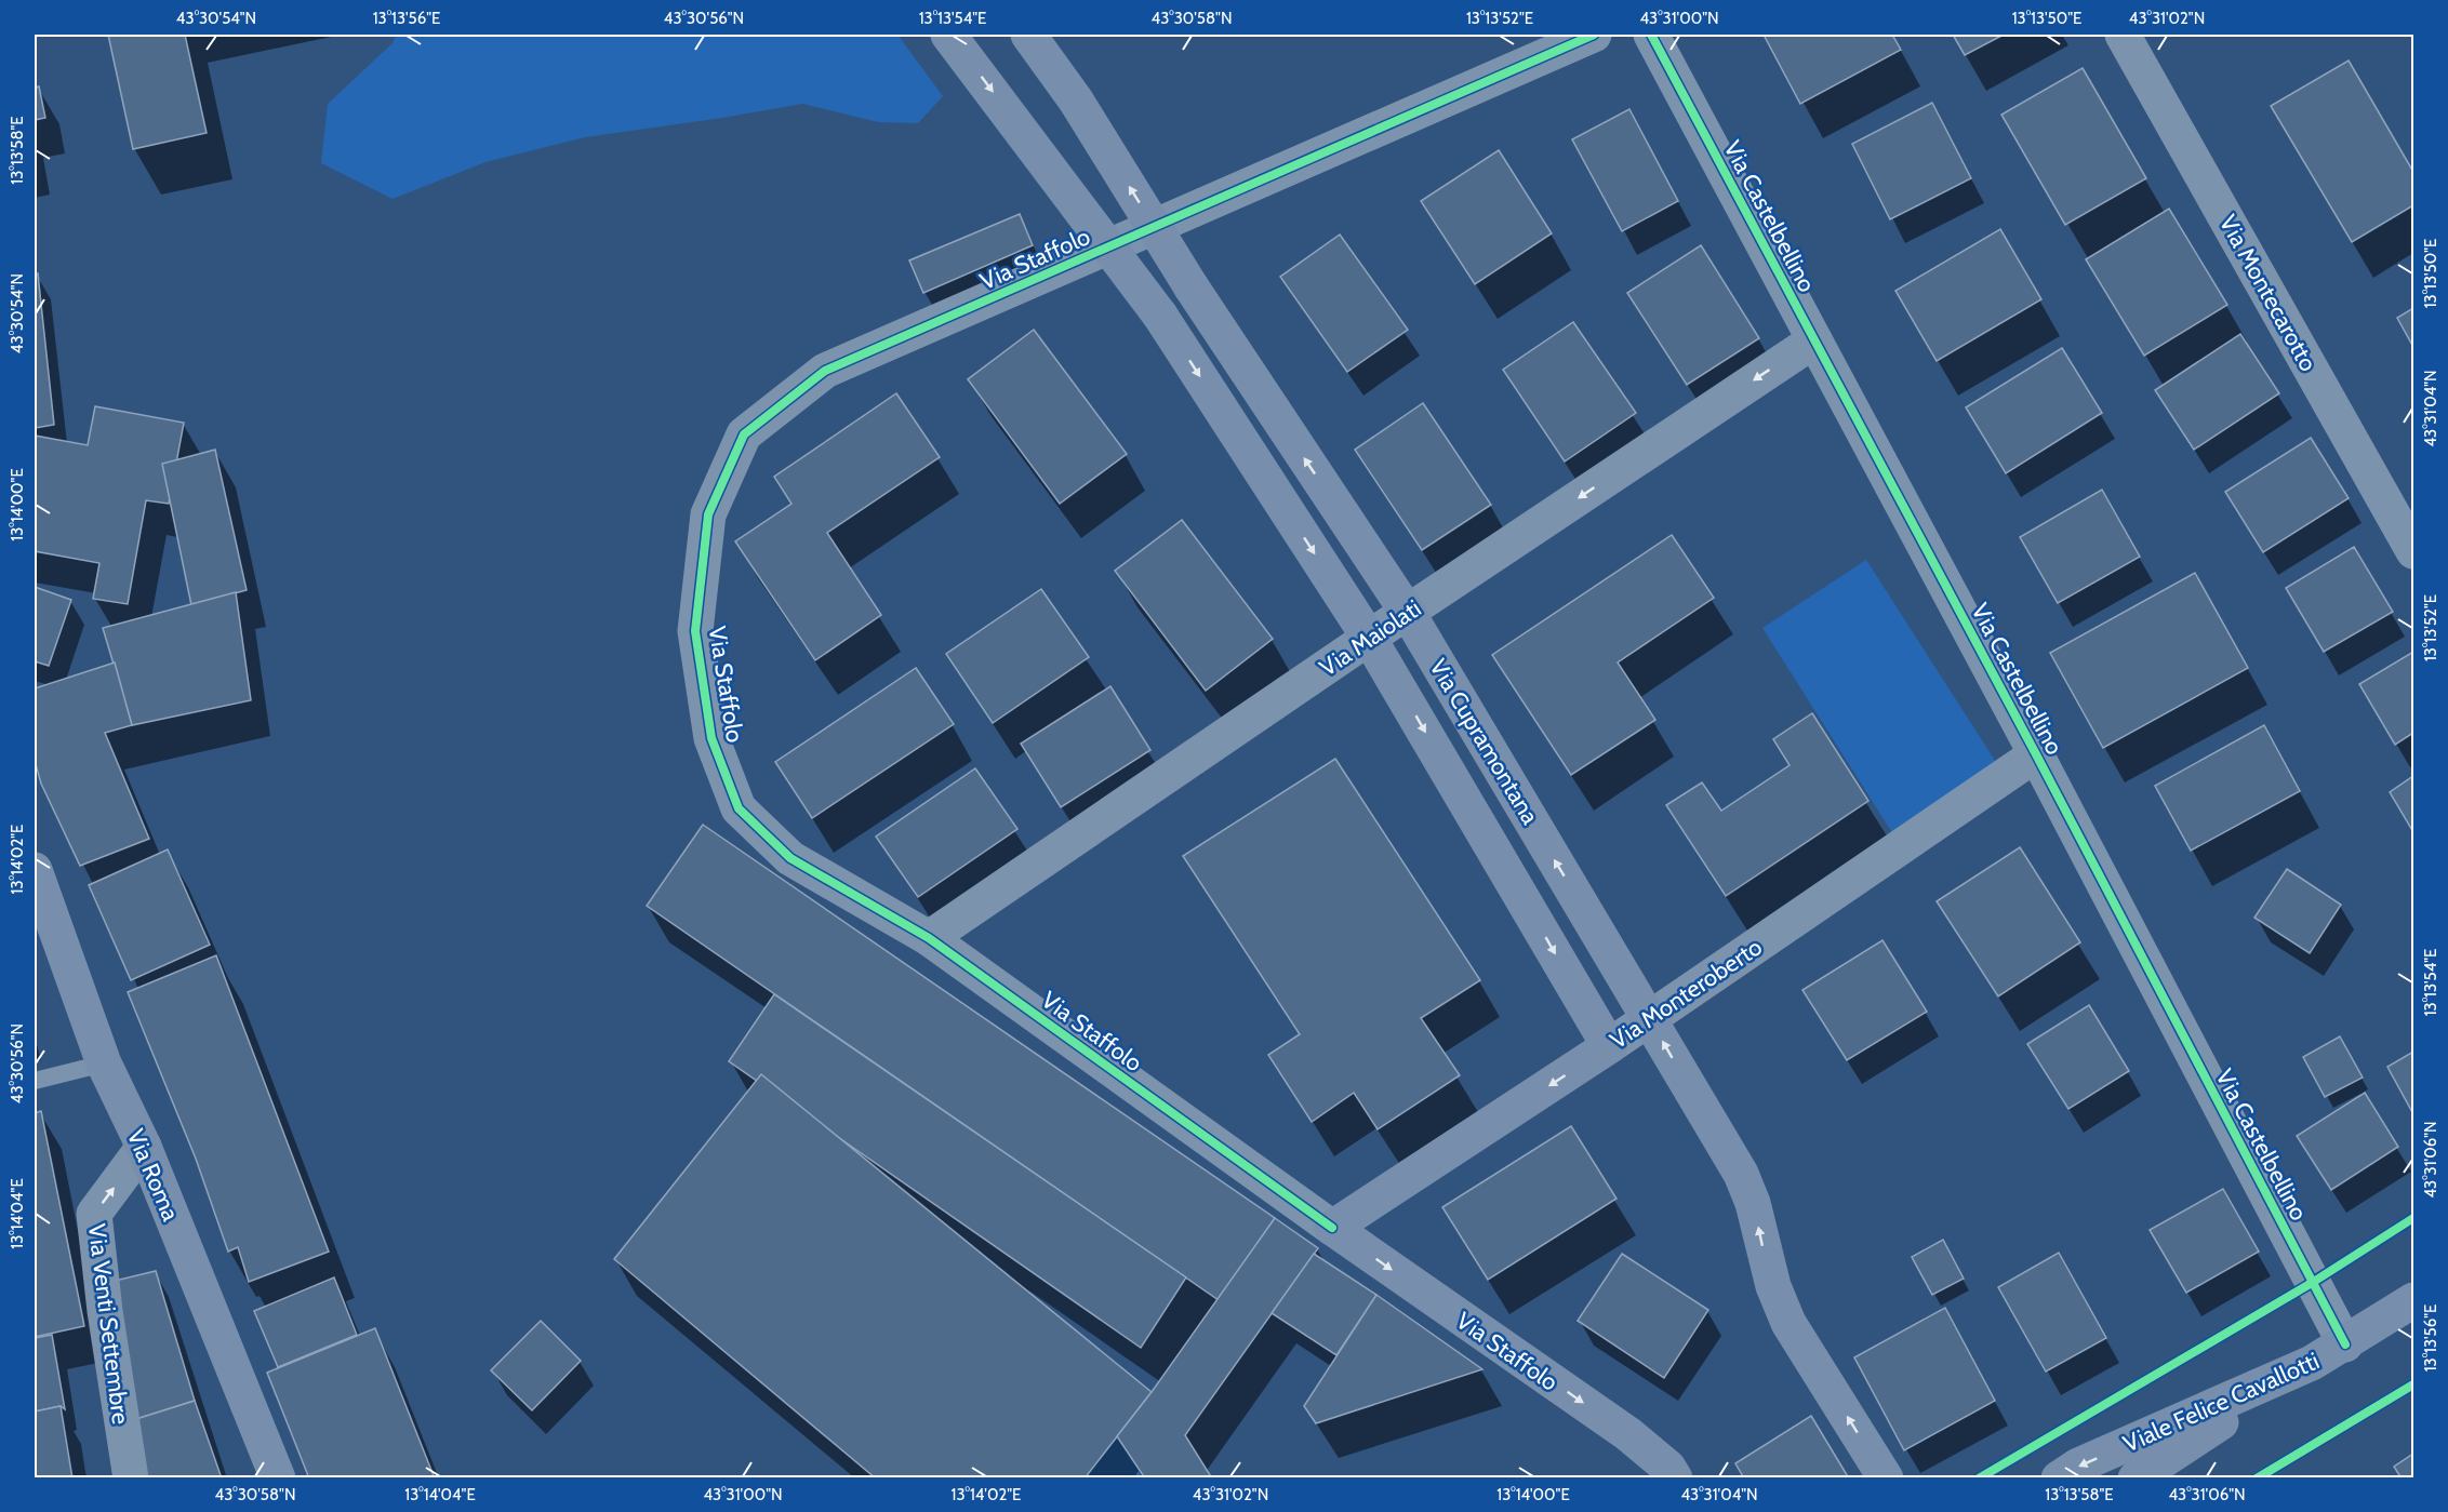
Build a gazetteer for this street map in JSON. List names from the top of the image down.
{
  "streets": {
    "main road": [
      "Via Staffolo",
      "Via Cupramontana",
      "Via Monteroberto",
      "Via Roma",
      "Viale Felice Cavallotti"
    ],
    "street": [
      "Via Castelbellino",
      "Via Montecarotto",
      "Via Maiolati",
      "Via Venti Settembre"
    ]
  },
  "crossings": [
    ["Via Castelbellino", "Via Maiolati"],
    ["Via Castelbellino", "Via Monteroberto"],
    ["Via Castelbellino", "Viale Felice Cavallotti"],
    ["Via Staffolo", "Via Maiolati"],
    ["Via Staffolo", "Via Monteroberto"],
    ["Via Maiolati", "Via Cupramontana"],
    ["Via Cupramontana", "Via Monteroberto"],
    ["Via Roma", "Via Venti Settembre"]
  ],
  "one_way": ["Via Maiolati", "Via Monteroberto", "Via Venti Settembre"],
  "coordinates": [
    "43°30'54\"N",
    "13°13'56\"E",
    "43°30'56\"N",
    "13°13'54\"E",
    "43°30'58\"N",
    "13°13'52\"E",
    "43°31'00\"N",
    "13°13'50\"E",
    "43°31'02\"N",
    "13°13'58\"E",
    "43°31'04\"N",
    "13°14'00\"E",
    "13°14'02\"E",
    "43°31'06\"N",
    "13°14'04\"E"
  ]
}
